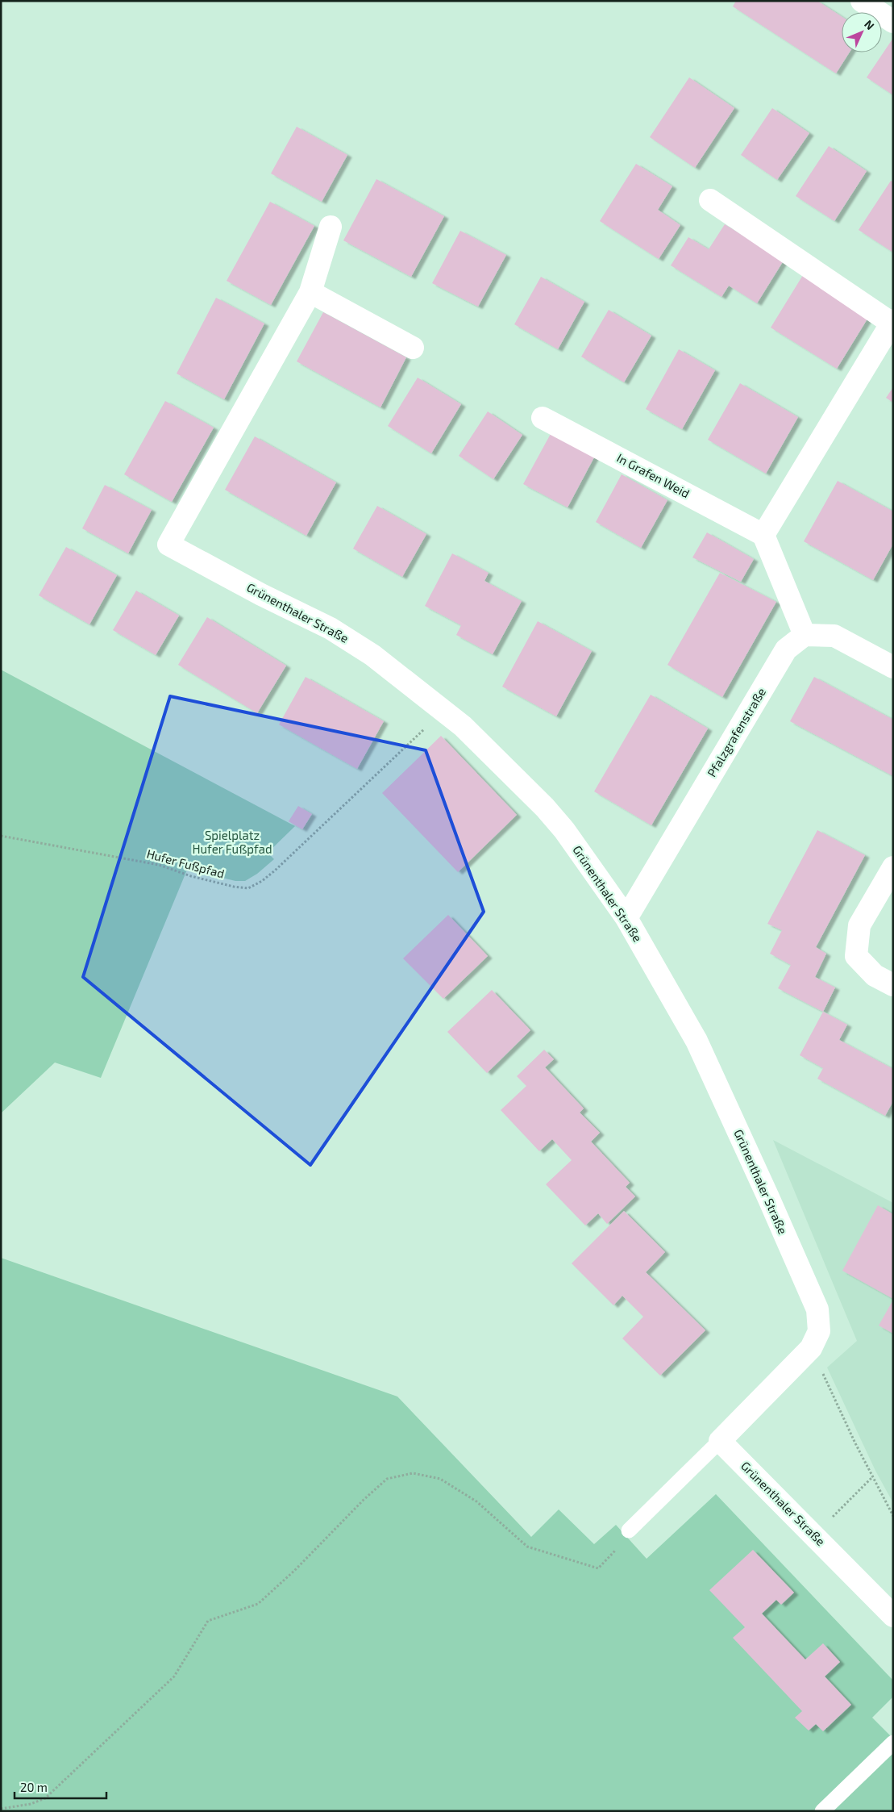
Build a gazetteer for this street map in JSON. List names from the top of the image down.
{
  "streets": {
    "street": ["In Grafen Weid", "Grünenthaler Straße", "Pfalzgrafenstraße"],
    "path": ["Hufer Fußpfad"]
  },
  "crossings": [
    ["Grünenthaler Straße", "Pfalzgrafenstraße"],
    ["Grünenthaler Straße", "Hufer Fußpfad"]
  ],
  "parks": ["Spielplatz Hufer Fußpfad"],
  "scale_bar": "20 m",
  "north": "top right"
}
